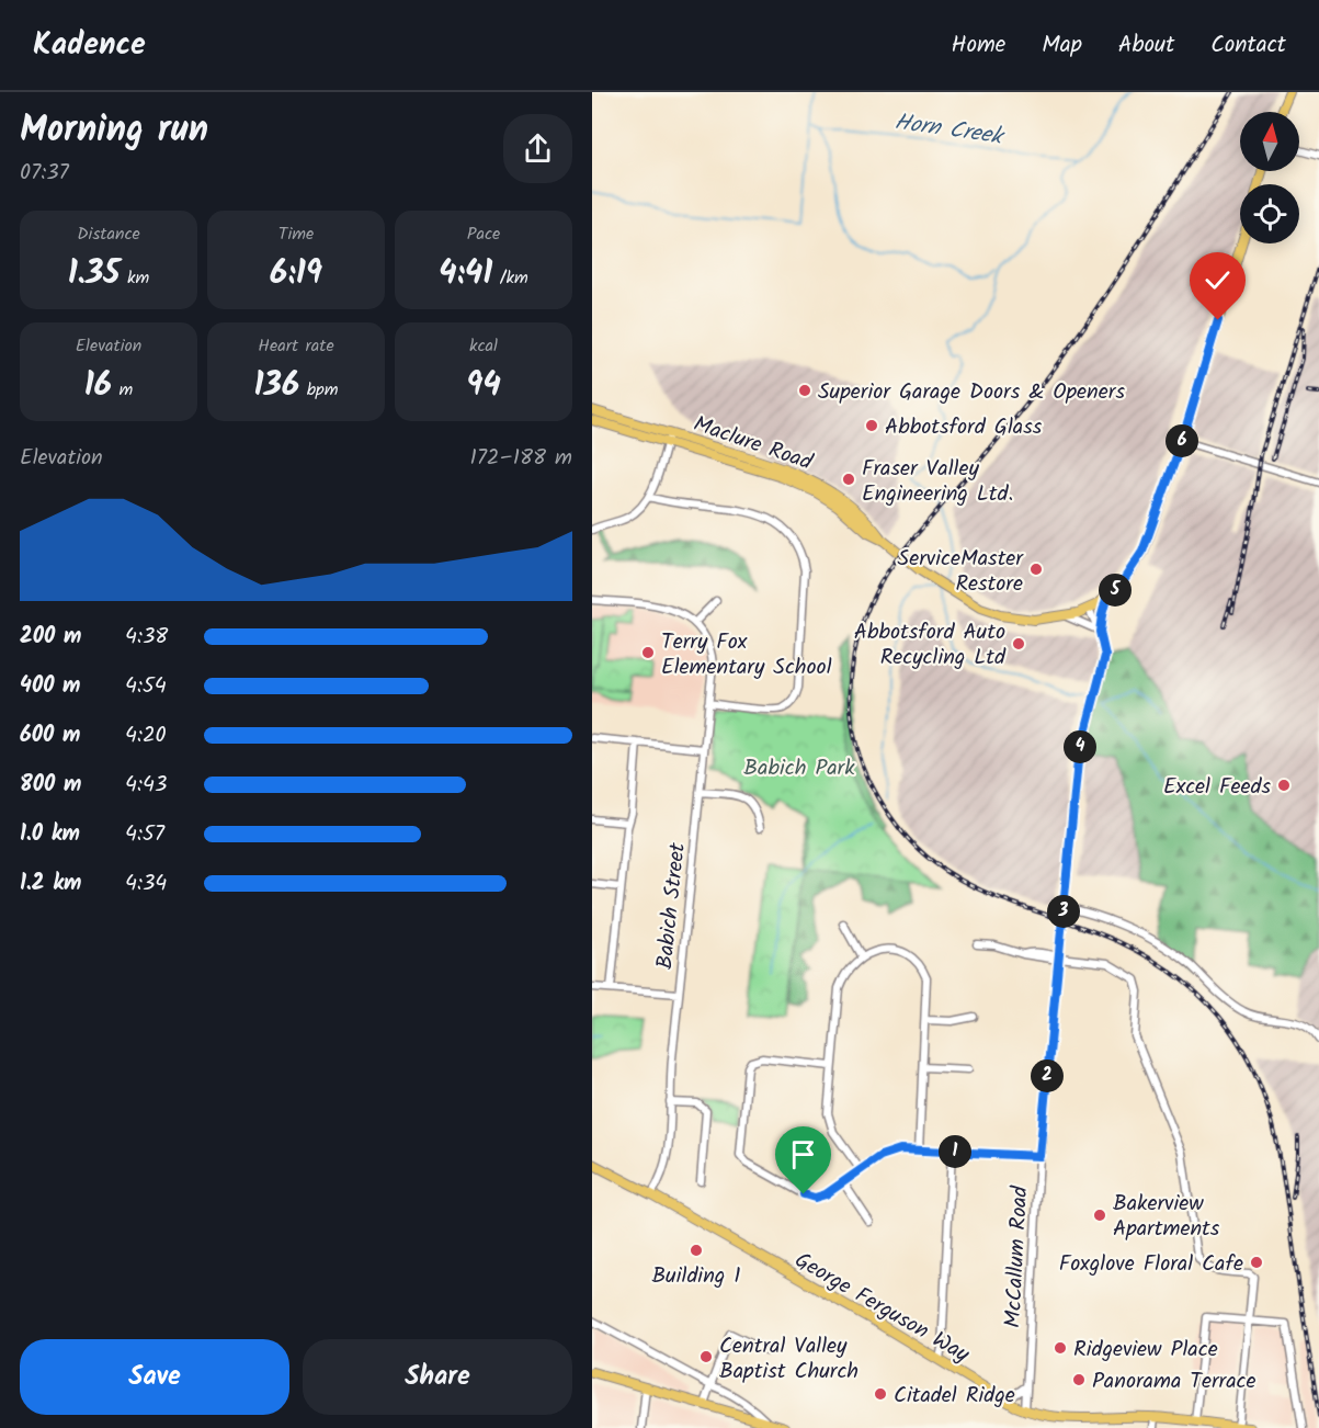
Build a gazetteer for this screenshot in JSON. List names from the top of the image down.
{
  "streets": {
    "main road": ["Maclure Road", "George Ferguson Way"],
    "street": ["Babich Street", "McCallum Road"]
  },
  "crossings": [
    ["Maclure Road", "McCallum Road"],
    ["Babich Street", "George Ferguson Way"],
    ["McCallum Road", "George Ferguson Way"]
  ],
  "water": ["Horn Creek"],
  "parks": ["Babich Park"],
  "places": [
    "Superior Garage Doors & Openers",
    "Abbotsford Glass",
    "Fraser Valley Engineering Ltd.",
    "ServiceMaster Restore",
    "Abbotsford Auto Recycling Ltd",
    "Terry Fox Elementary School",
    "Excel Feeds",
    "Bakerview Apartments",
    "Building 1",
    "Foxglove Floral Cafe",
    "Ridgeview Place",
    "Central Valley Baptist Church",
    "Panorama Terrace",
    "Citadel Ridge"
  ],
  "north": "top",
  "page": {
    "header": "Kadence",
    "nav": [
      "Home",
      "Map",
      "About",
      "Contact"
    ],
    "heading": ["Morning run", "07:37"],
    "stats": [
      ["Distance", "1.35 km"],
      ["Time", "6:19"],
      ["Pace", "4:41 /km"],
      ["Elevation", "16 m"],
      ["Heart rate", "136 bpm"],
      ["kcal", "94"]
    ],
    "pins": [
      "6",
      "5",
      "4",
      "3",
      "2",
      "1"
    ],
    "chart": ["Elevation", "172–188 m"],
    "list": [
      {
        "name": "200 m",
        "note": "4:38"
      },
      {
        "name": "400 m",
        "note": "4:54"
      },
      {
        "name": "600 m",
        "note": "4:20"
      },
      {
        "name": "800 m",
        "note": "4:43"
      },
      {
        "name": "1.0 km",
        "note": "4:57"
      },
      {
        "name": "1.2 km",
        "note": "4:34"
      }
    ],
    "buttons": ["Save", "Share"]
  }
}
